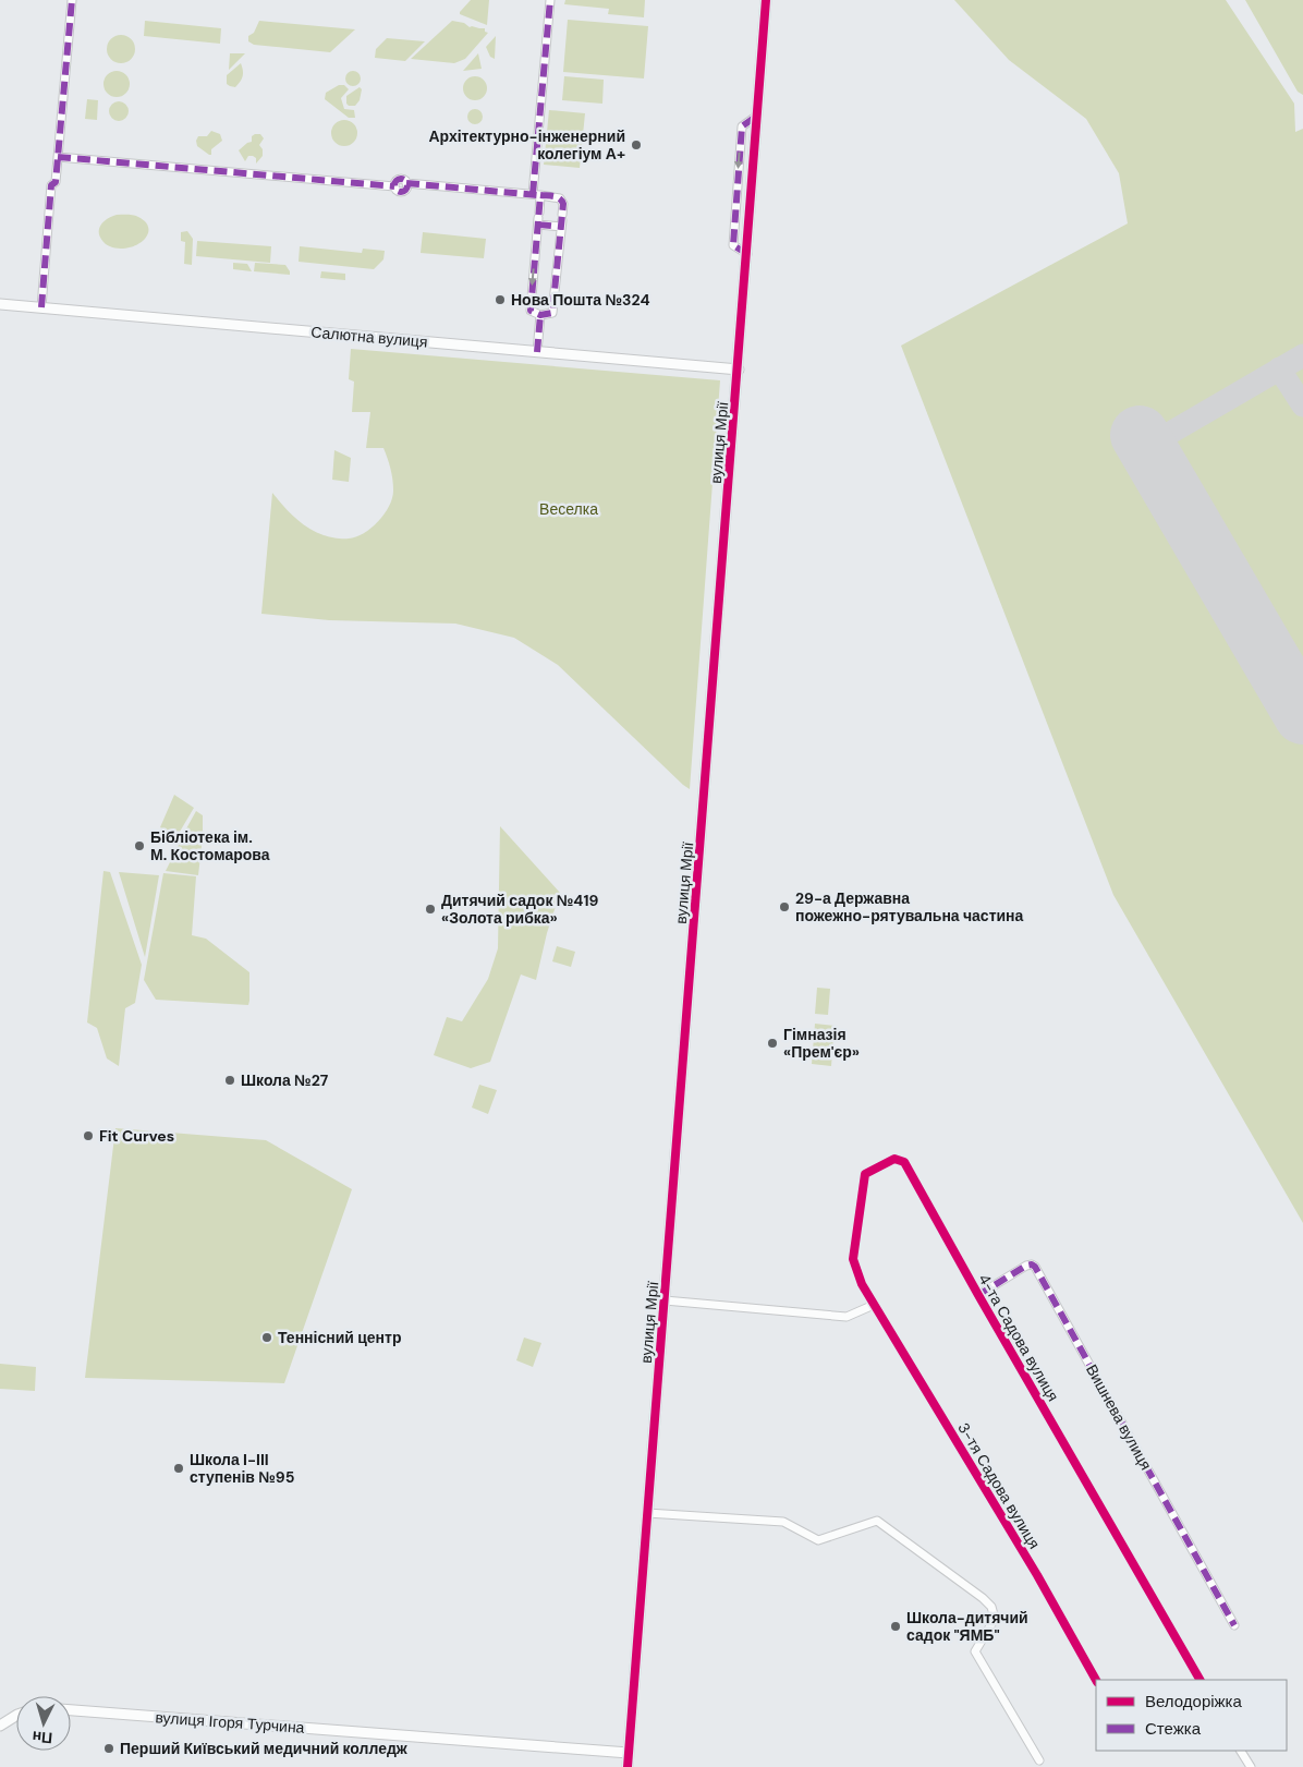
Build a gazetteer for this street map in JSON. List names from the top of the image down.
{
  "streets": {
    "street": [
      "Салютна вулиця",
      "вулиця Мрії",
      "4-та Садова вулиця",
      "Вишнева вулиця",
      "3-тя Садова вулиця",
      "вулиця Ігоря Турчина"
    ]
  },
  "crossings": [
    ["Салютна вулиця", "вулиця Мрії"],
    ["вулиця Мрії", "вулиця Ігоря Турчина"],
    ["4-та Садова вулиця", "Вишнева вулиця"],
    ["4-та Садова вулиця", "3-тя Садова вулиця"]
  ],
  "parks": ["Веселка"],
  "places": [
    "Архітектурно-інженерний колегіум А+",
    "Нова Пошта №324",
    "Бібліотека ім. М. Костомарова",
    "29-а Державна пожежно-рятувальна частина",
    "Дитячий садок №419 «Золота рибка»",
    "Гімназія «Прем'єр»",
    "Школа №27",
    "Fit Curves",
    "Теннісний центр",
    "Школа І-ІІІ ступенів №95",
    "Школа-дитячий садок \"ЯМБ\"",
    "Перший Київський медичний колледж"
  ],
  "legend": ["Велодоріжка", "Стежка"],
  "north": "bottom"
}
